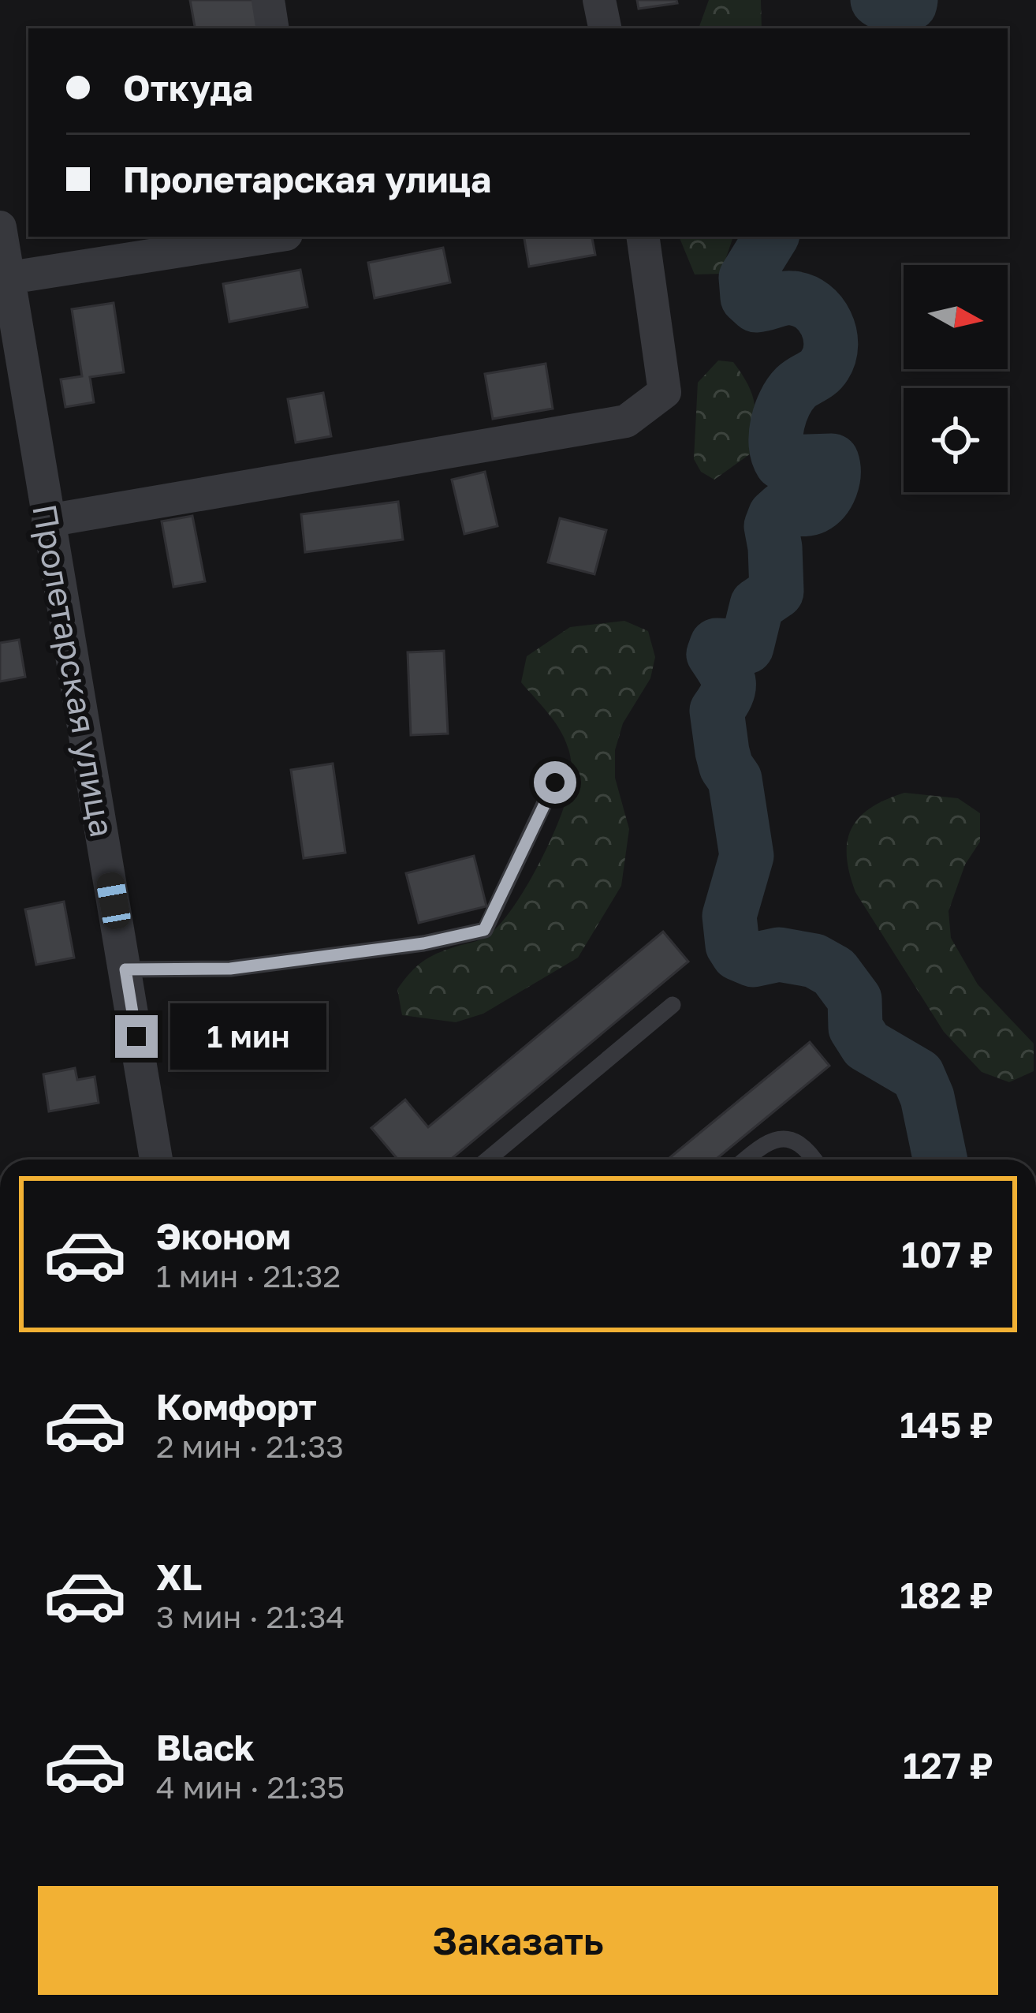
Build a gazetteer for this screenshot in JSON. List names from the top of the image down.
{
  "streets": {
    "street": ["Пролетарская улица"]
  },
  "north": "right",
  "page": {
    "banner": ["Откуда", "Пролетарская улица"],
    "bubble": "1 мин",
    "list": [
      {
        "name": "Эконом",
        "note": "1 мин · 21:32",
        "value": "107 ₽"
      },
      {
        "name": "Комфорт",
        "note": "2 мин · 21:33",
        "value": "145 ₽"
      },
      {
        "name": "XL",
        "note": "3 мин · 21:34",
        "value": "182 ₽"
      },
      {
        "name": "Black",
        "note": "4 мин · 21:35",
        "value": "127 ₽"
      }
    ],
    "buttons": "Заказать"
  }
}
